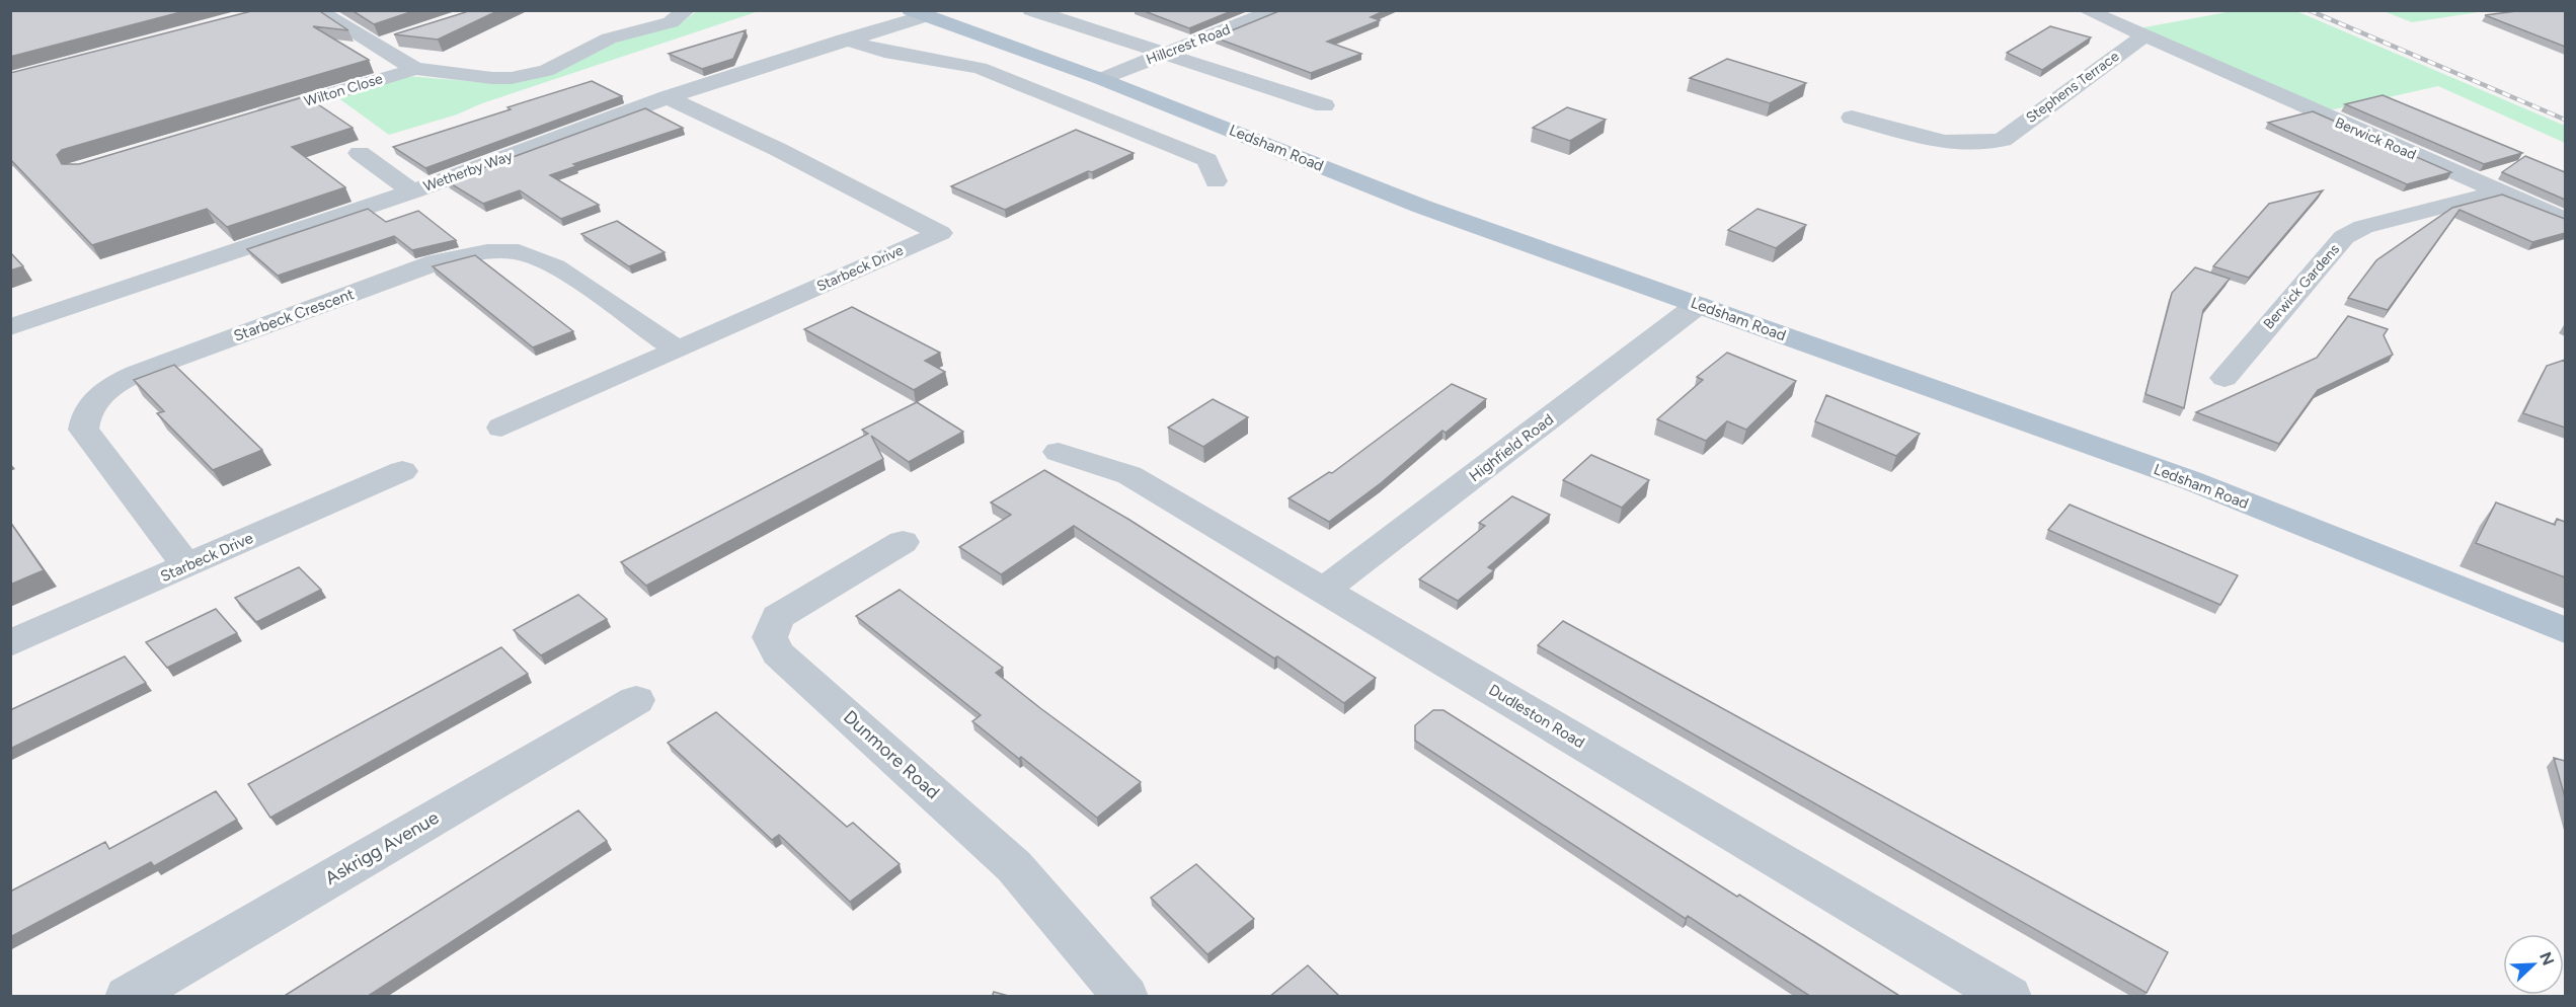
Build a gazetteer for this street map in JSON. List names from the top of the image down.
{
  "streets": {
    "main road": ["Ledsham Road"],
    "street": [
      "Hillcrest Road",
      "Stephens Terrace",
      "Wilton Close",
      "Berwick Road",
      "Wetherby Way",
      "Starbeck Drive",
      "Berwick Gardens",
      "Starbeck Crescent",
      "Highfield Road",
      "Dudleston Road",
      "Dunmore Road",
      "Askrigg Avenue"
    ]
  },
  "crossings": [
    ["Hillcrest Road", "Ledsham Road"],
    ["Stephens Terrace", "Berwick Road"],
    ["Berwick Road", "Berwick Gardens"],
    ["Ledsham Road", "Wetherby Way"],
    ["Ledsham Road", "Highfield Road"],
    ["Wetherby Way", "Starbeck Drive"],
    ["Starbeck Drive", "Starbeck Crescent"],
    ["Highfield Road", "Dudleston Road"]
  ],
  "north": "top right"
}
